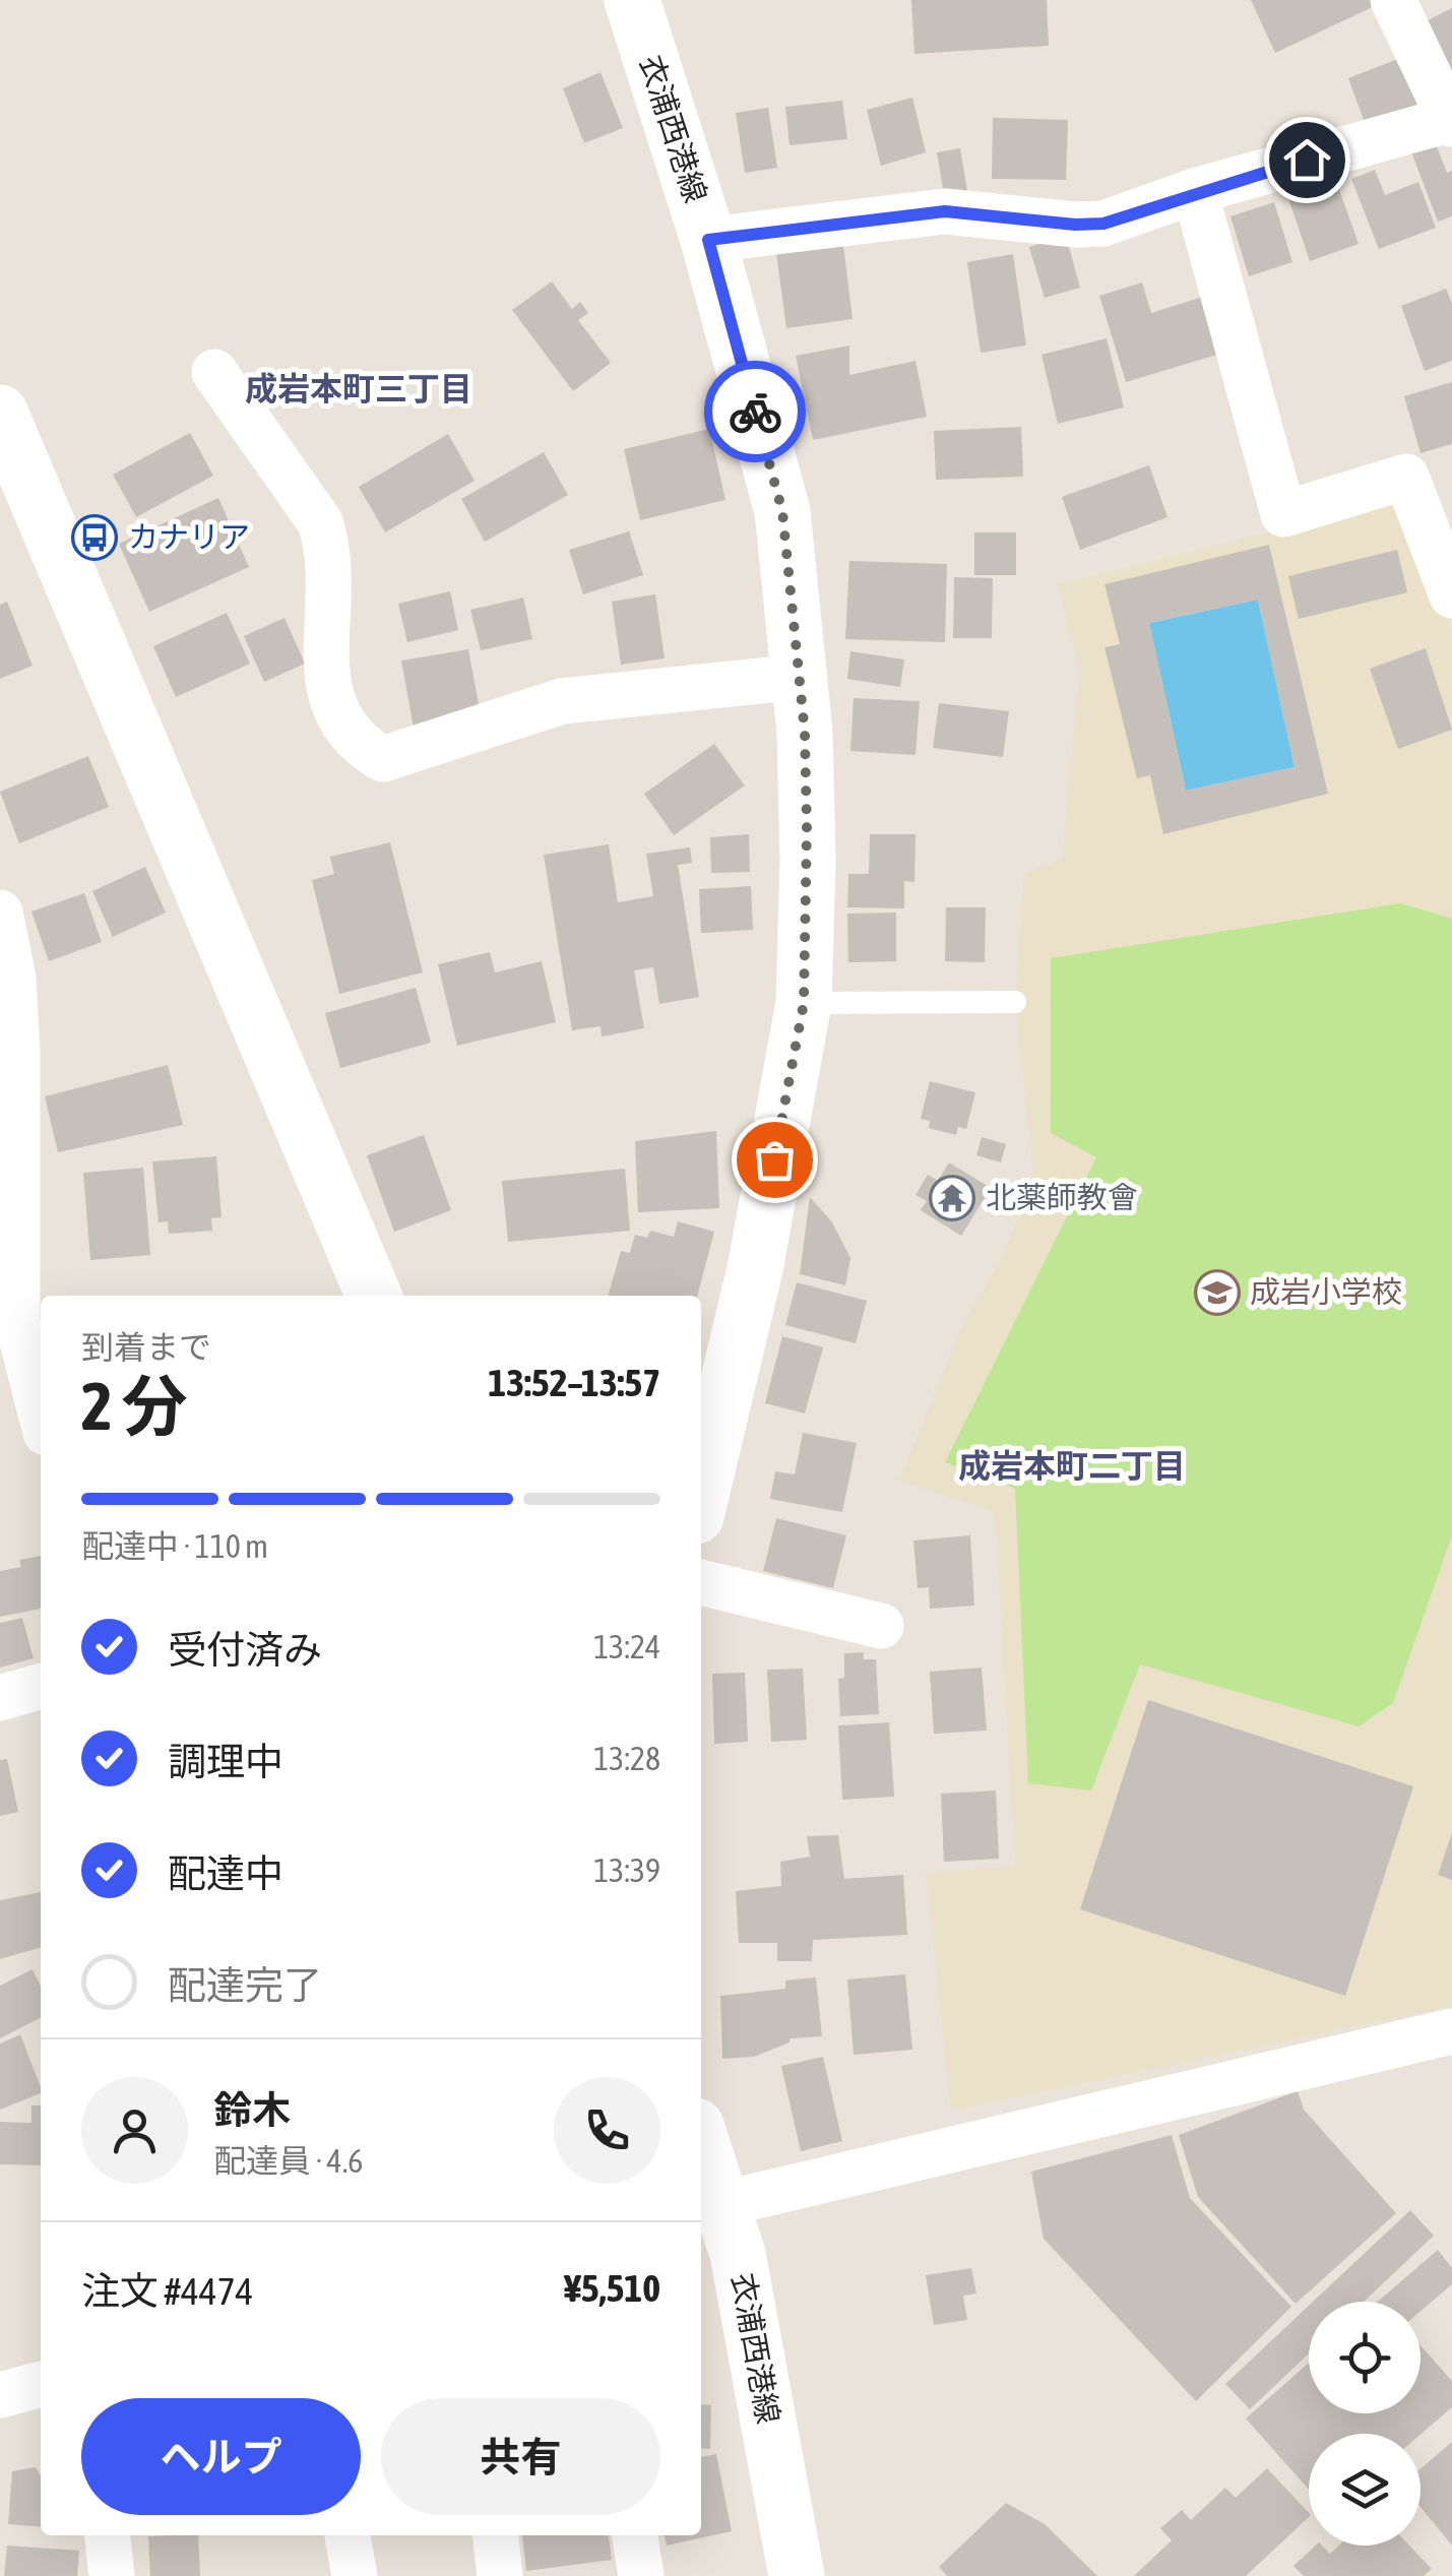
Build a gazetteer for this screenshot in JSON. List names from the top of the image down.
{
  "streets": {
    "main road": ["衣浦西港線"]
  },
  "districts": ["成岩本町三丁目", "成岩本町二丁目"],
  "places": {
    "bus stop": ["カナリア"],
    "temple": ["北薬師教會"],
    "school or university": ["成岩小学校"]
  },
  "page": {
    "heading": ["2 分", "到着まで", "13:52–13:57"],
    "panel": [
      "鈴木",
      "配達員 · 4.6",
      "注文 #4474",
      "¥5,510"
    ],
    "bar": "配達中 · 110 m",
    "list": [
      ["受付済み", "13:24"],
      ["調理中", "13:28"],
      ["配達中", "13:39"],
      "配達完了"
    ],
    "buttons": ["ヘルプ", "共有"]
  }
}
